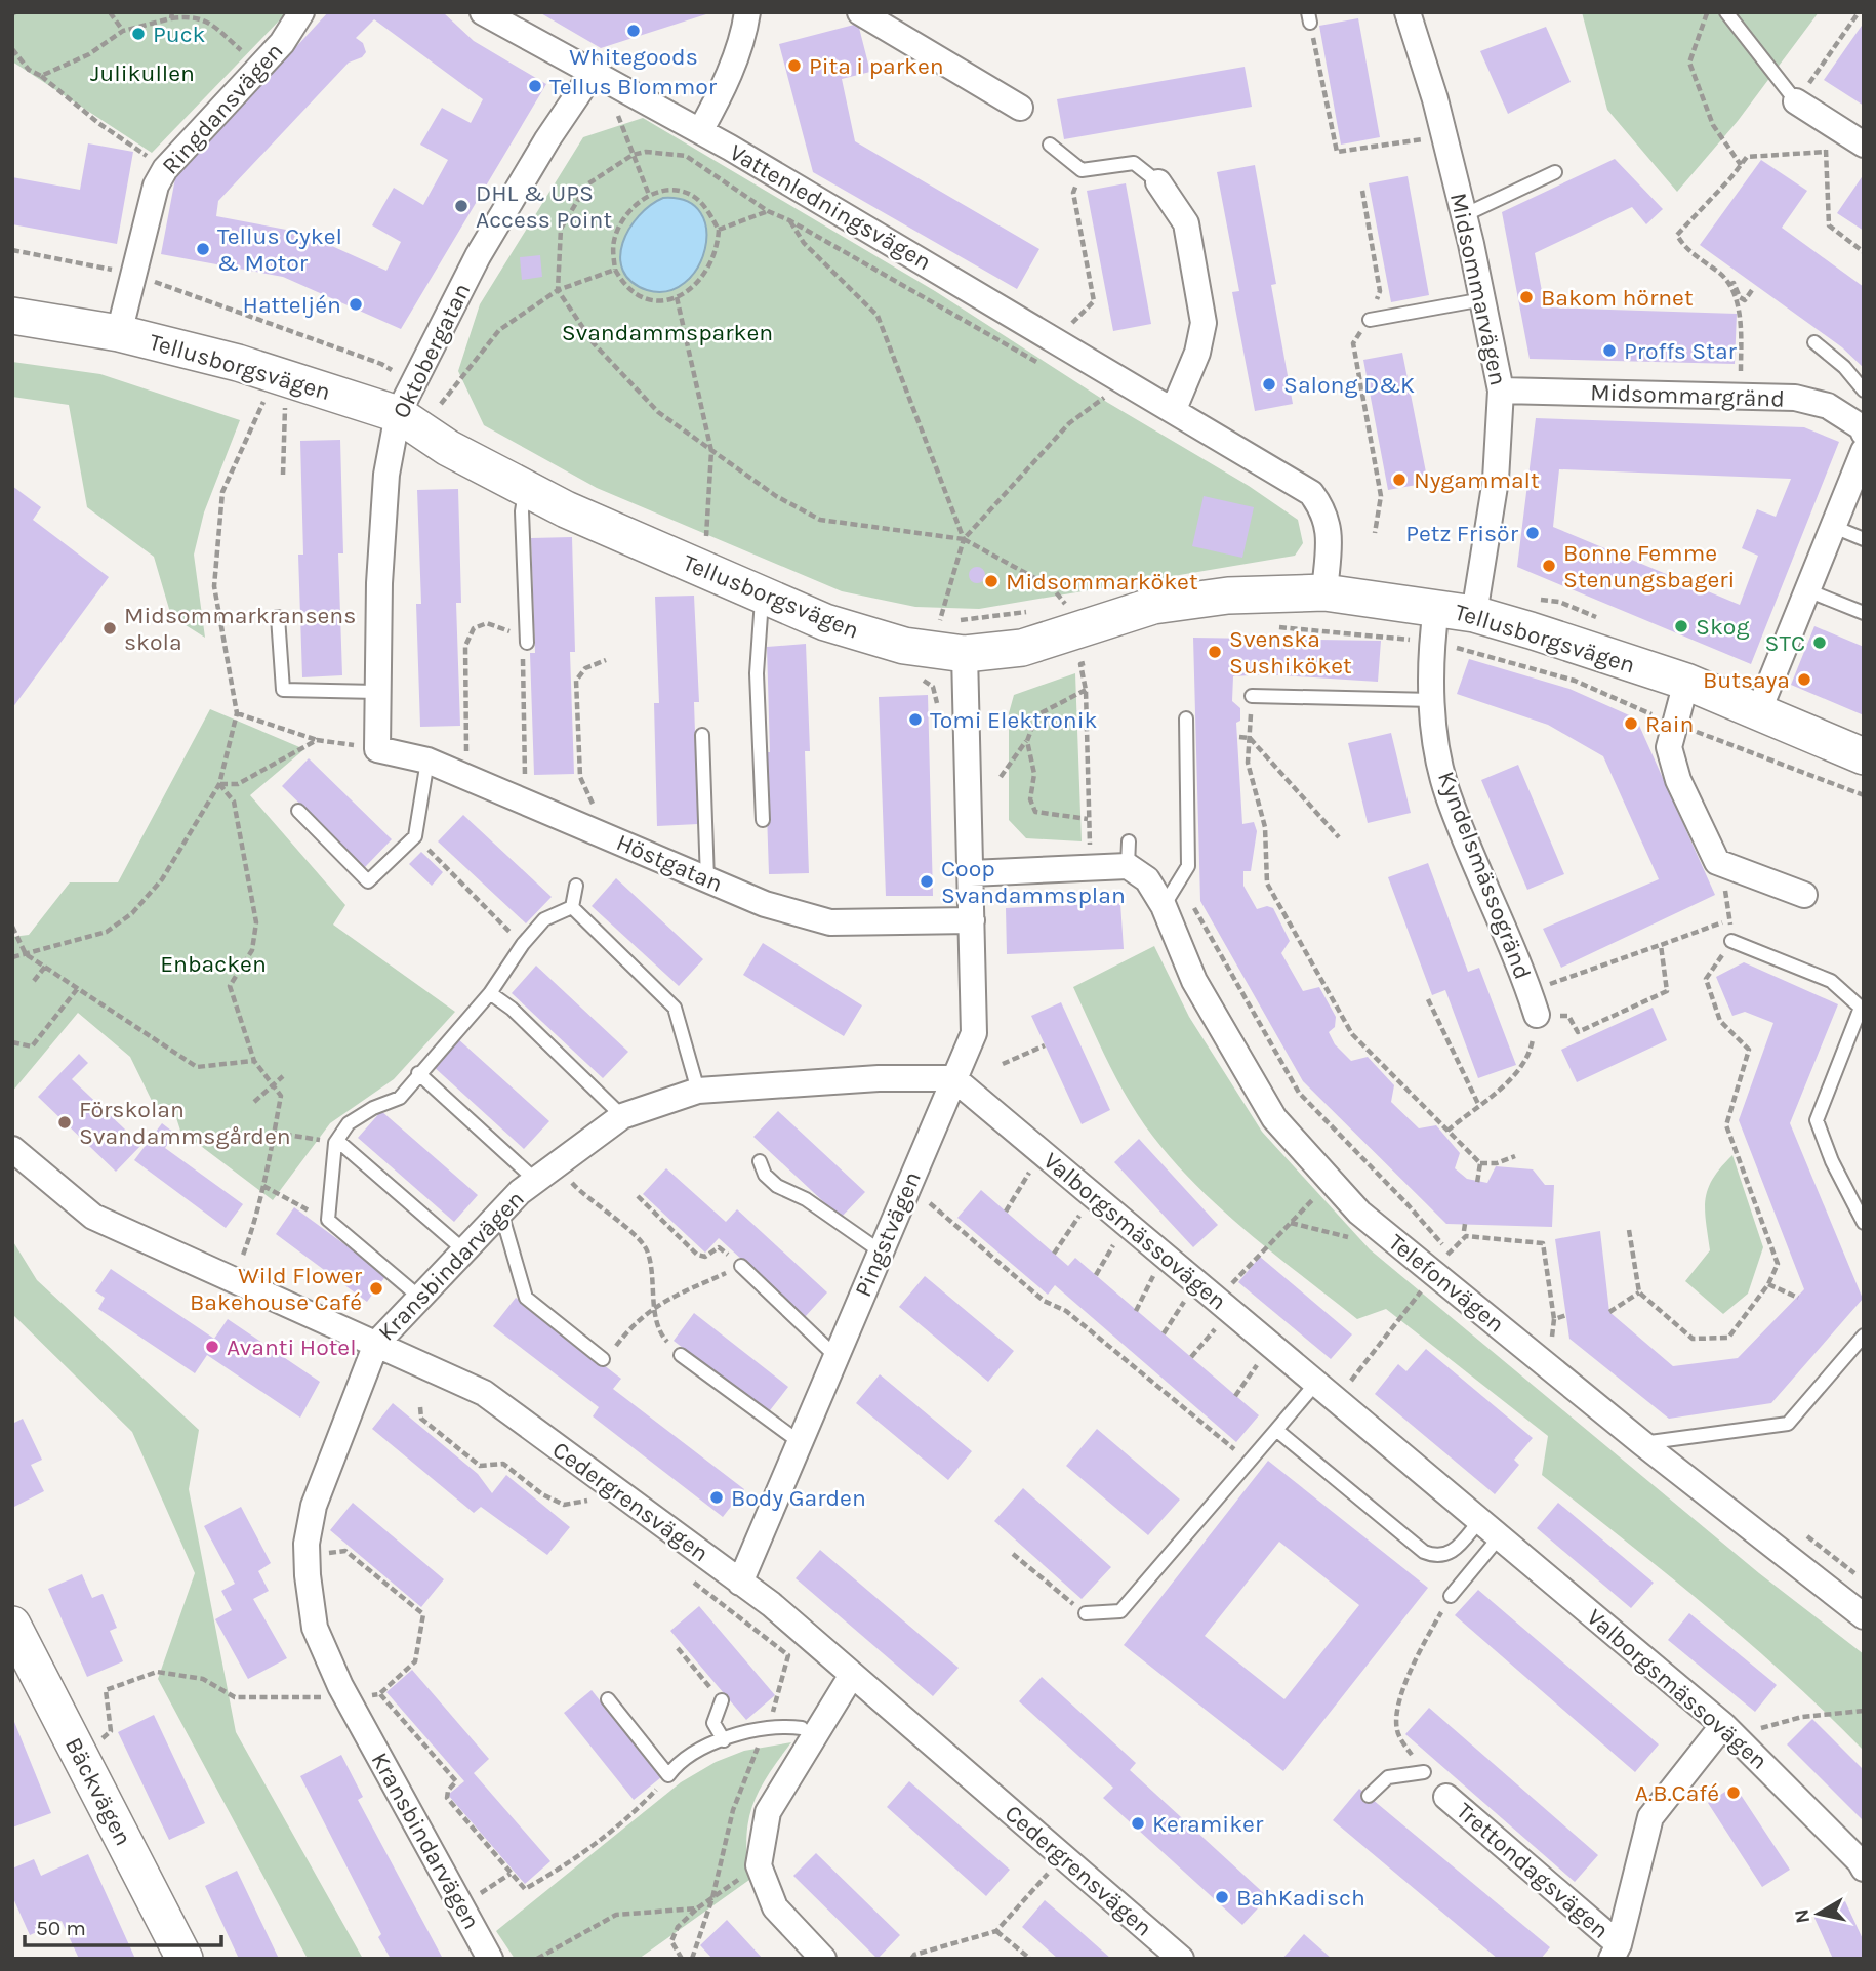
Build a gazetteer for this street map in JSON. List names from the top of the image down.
{
  "streets": {
    "street": [
      "Ringdansvägen",
      "Vattenledningsvägen",
      "Midsommarvägen",
      "Oktobergatan",
      "Tellusborgsvägen",
      "Midsommargränd",
      "Höstgatan",
      "Kyndelsmässogränd",
      "Valborgsmässovägen",
      "Pingstvägen",
      "Kransbindarvägen",
      "Telefonvägen",
      "Cedergrensvägen",
      "Bäckvägen",
      "Trettondagsvägen"
    ]
  },
  "crossings": [
    ["Ringdansvägen", "Tellusborgsvägen"],
    ["Vattenledningsvägen", "Oktobergatan"],
    ["Vattenledningsvägen", "Tellusborgsvägen"],
    ["Midsommarvägen", "Tellusborgsvägen"],
    ["Midsommarvägen", "Midsommargränd"],
    ["Oktobergatan", "Tellusborgsvägen"],
    ["Oktobergatan", "Höstgatan"],
    ["Tellusborgsvägen", "Kyndelsmässogränd"],
    ["Tellusborgsvägen", "Pingstvägen"],
    ["Höstgatan", "Pingstvägen"],
    ["Valborgsmässovägen", "Pingstvägen"],
    ["Valborgsmässovägen", "Kransbindarvägen"],
    ["Valborgsmässovägen", "Trettondagsvägen"],
    ["Pingstvägen", "Kransbindarvägen"],
    ["Pingstvägen", "Telefonvägen"],
    ["Pingstvägen", "Cedergrensvägen"],
    ["Kransbindarvägen", "Cedergrensvägen"]
  ],
  "parks": ["Julikullen", "Svandammsparken", "Enbacken"],
  "places": [
    "Whitegoods",
    "Puck",
    "Pita i parken",
    "Tellus Blommor",
    "DHL & UPS Access Point",
    "Tellus Cykel & Motor",
    "Bakom hörnet",
    "Hatteljén",
    "Proffs Star",
    "Salong D&K",
    "Nygammalt",
    "Petz Frisör",
    "Bonne Femme Stenungsbageri",
    "Midsommarköket",
    "Skog",
    "Midsommarkransens skola",
    "STC",
    "Svenska Sushiköket",
    "Butsaya",
    "Tomi Elektronik",
    "Rain",
    "Coop Svandammsplan",
    "Förskolan Svandammsgården",
    "Wild Flower Bakehouse Café",
    "Avanti Hotel",
    "Body Garden",
    "A.B.Café",
    "Keramiker",
    "BahKadisch"
  ],
  "scale_bar": "50 m",
  "north": "left"
}
